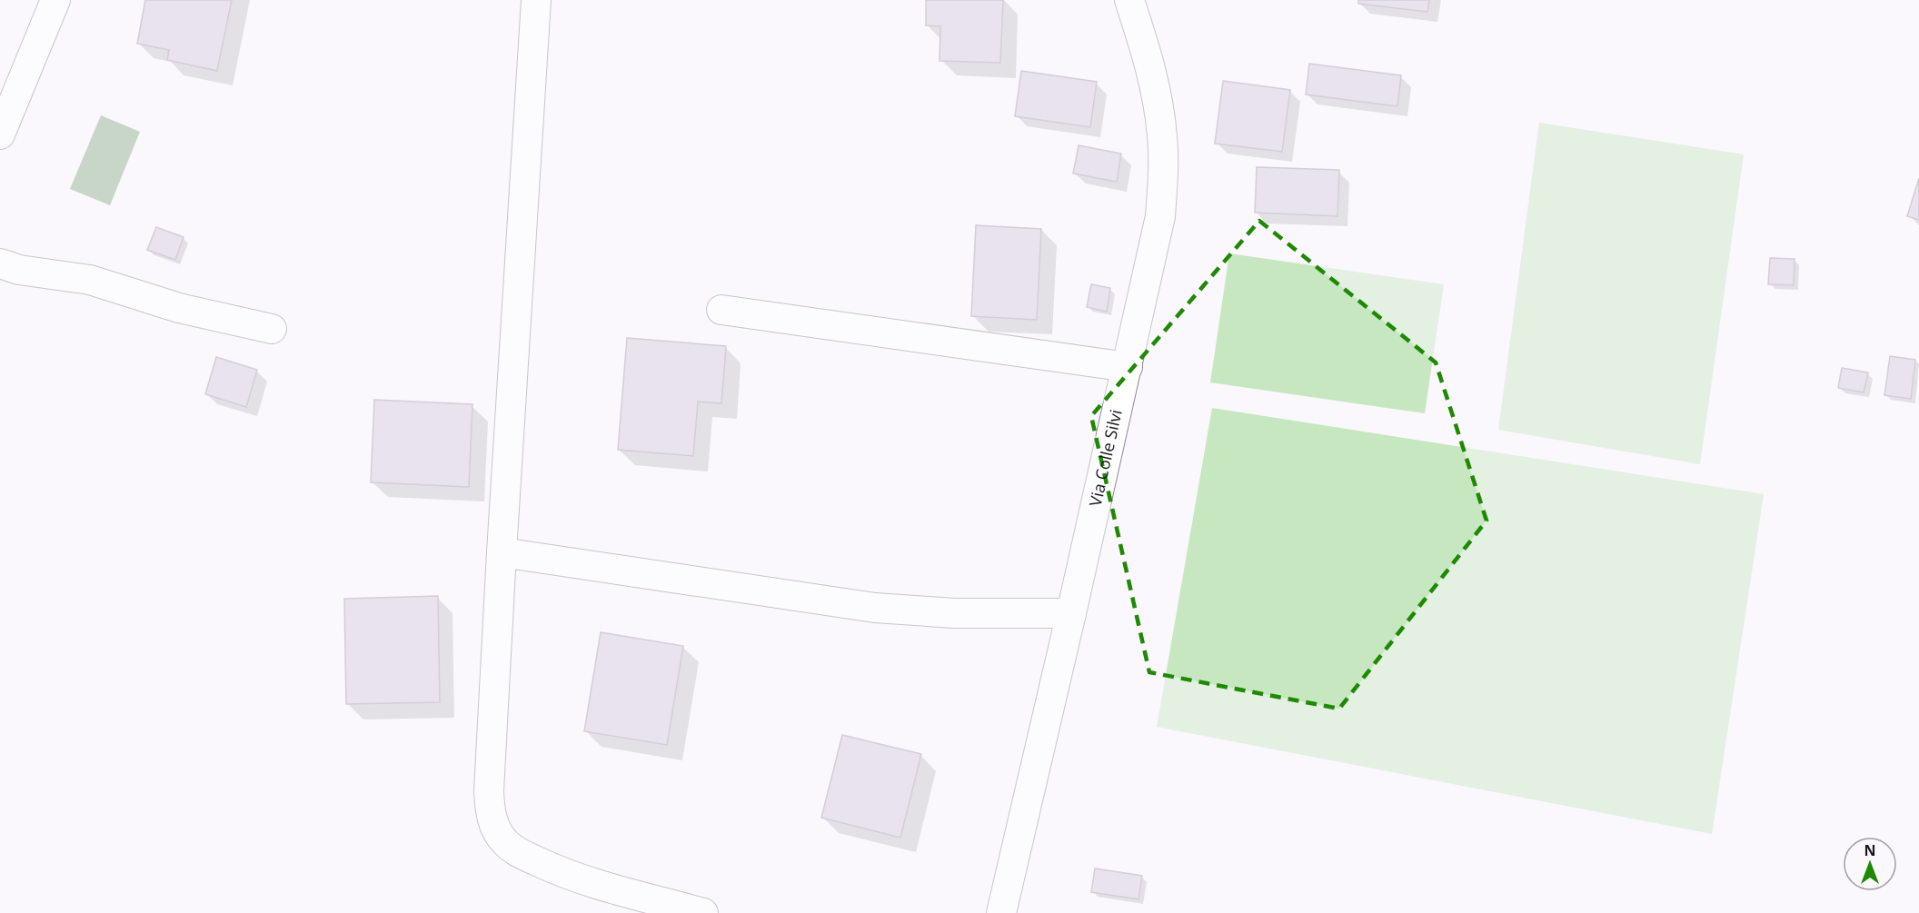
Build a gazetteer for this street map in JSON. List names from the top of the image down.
{
  "streets": {
    "street": ["Via Colle Silvi"]
  },
  "north": "top"
}
